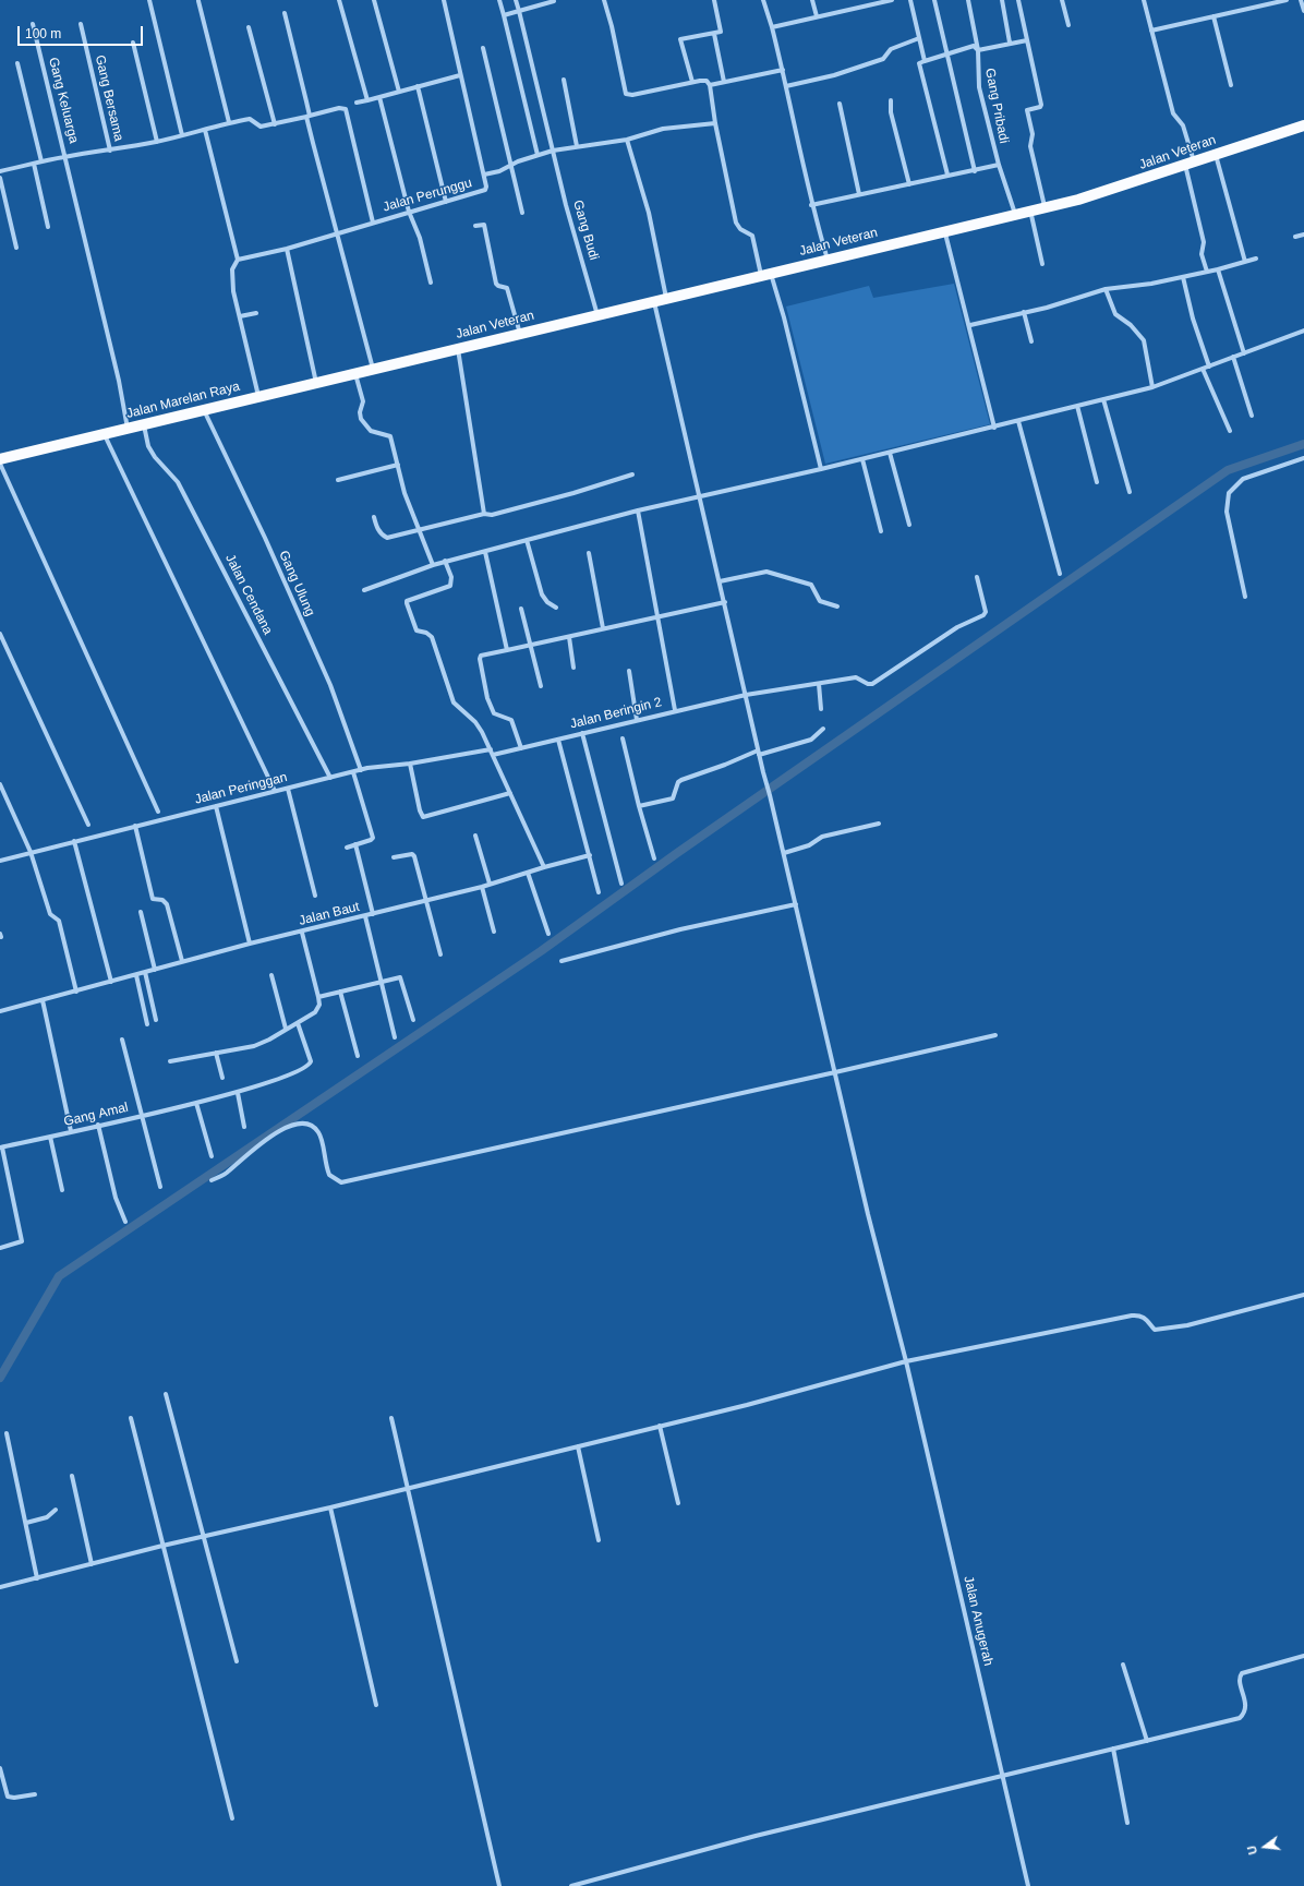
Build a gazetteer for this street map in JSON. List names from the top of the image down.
{
  "streets": {
    "main road": ["Jalan Veteran", "Jalan Marelan Raya"],
    "street": [
      "Gang Bersama",
      "Gang Keluarga",
      "Gang Pribadi",
      "Jalan Perunggu",
      "Gang Budi",
      "Gang Ulung",
      "Jalan Cendana",
      "Jalan Beringin 2",
      "Jalan Peringgan",
      "Jalan Baut",
      "Gang Amal",
      "Jalan Anugerah"
    ]
  },
  "crossings": [
    ["Gang Keluarga", "Jalan Marelan Raya"],
    ["Gang Pribadi", "Jalan Veteran"],
    ["Jalan Veteran", "Gang Budi"],
    ["Jalan Veteran", "Jalan Marelan Raya"],
    ["Jalan Veteran", "Jalan Anugerah"],
    ["Jalan Marelan Raya", "Gang Ulung"],
    ["Jalan Marelan Raya", "Jalan Cendana"],
    ["Gang Ulung", "Jalan Peringgan"],
    ["Jalan Cendana", "Jalan Peringgan"],
    ["Jalan Beringin 2", "Jalan Anugerah"]
  ],
  "scale_bar": "100 m",
  "north": "left"
}
